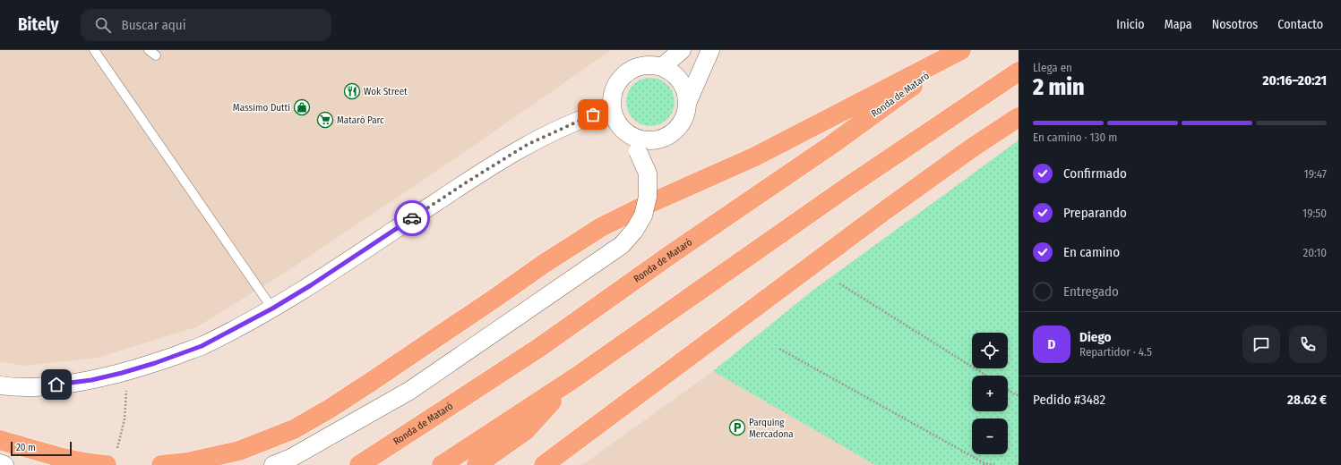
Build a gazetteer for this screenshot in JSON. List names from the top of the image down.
{
  "streets": {
    "highway": ["Ronda de Mataró"]
  },
  "places": {
    "restaurant": ["Wok Street"],
    "shop": ["Massimo Dutti"],
    "supermarket": ["Mataró Parc"],
    "parking": ["Parquing Mercadona"]
  },
  "scale_bar": "20 m",
  "page": {
    "header": "Bitely",
    "search": "Buscar aquí",
    "nav": [
      "Inicio",
      "Mapa",
      "Nosotros",
      "Contacto"
    ],
    "heading": ["2 min", "Llega en", "20:16–20:21"],
    "panel": [
      "Diego",
      "Repartidor · 4.5",
      "Pedido #3482",
      "28.62 €"
    ],
    "bar": "En camino · 130 m",
    "list": [
      ["Confirmado", "19:47"],
      ["Preparando", "19:50"],
      ["En camino", "20:10"],
      "Entregado"
    ],
    "round": "D",
    "map_buttons": ["+", "−"],
    "scale": "20 m"
  }
}
